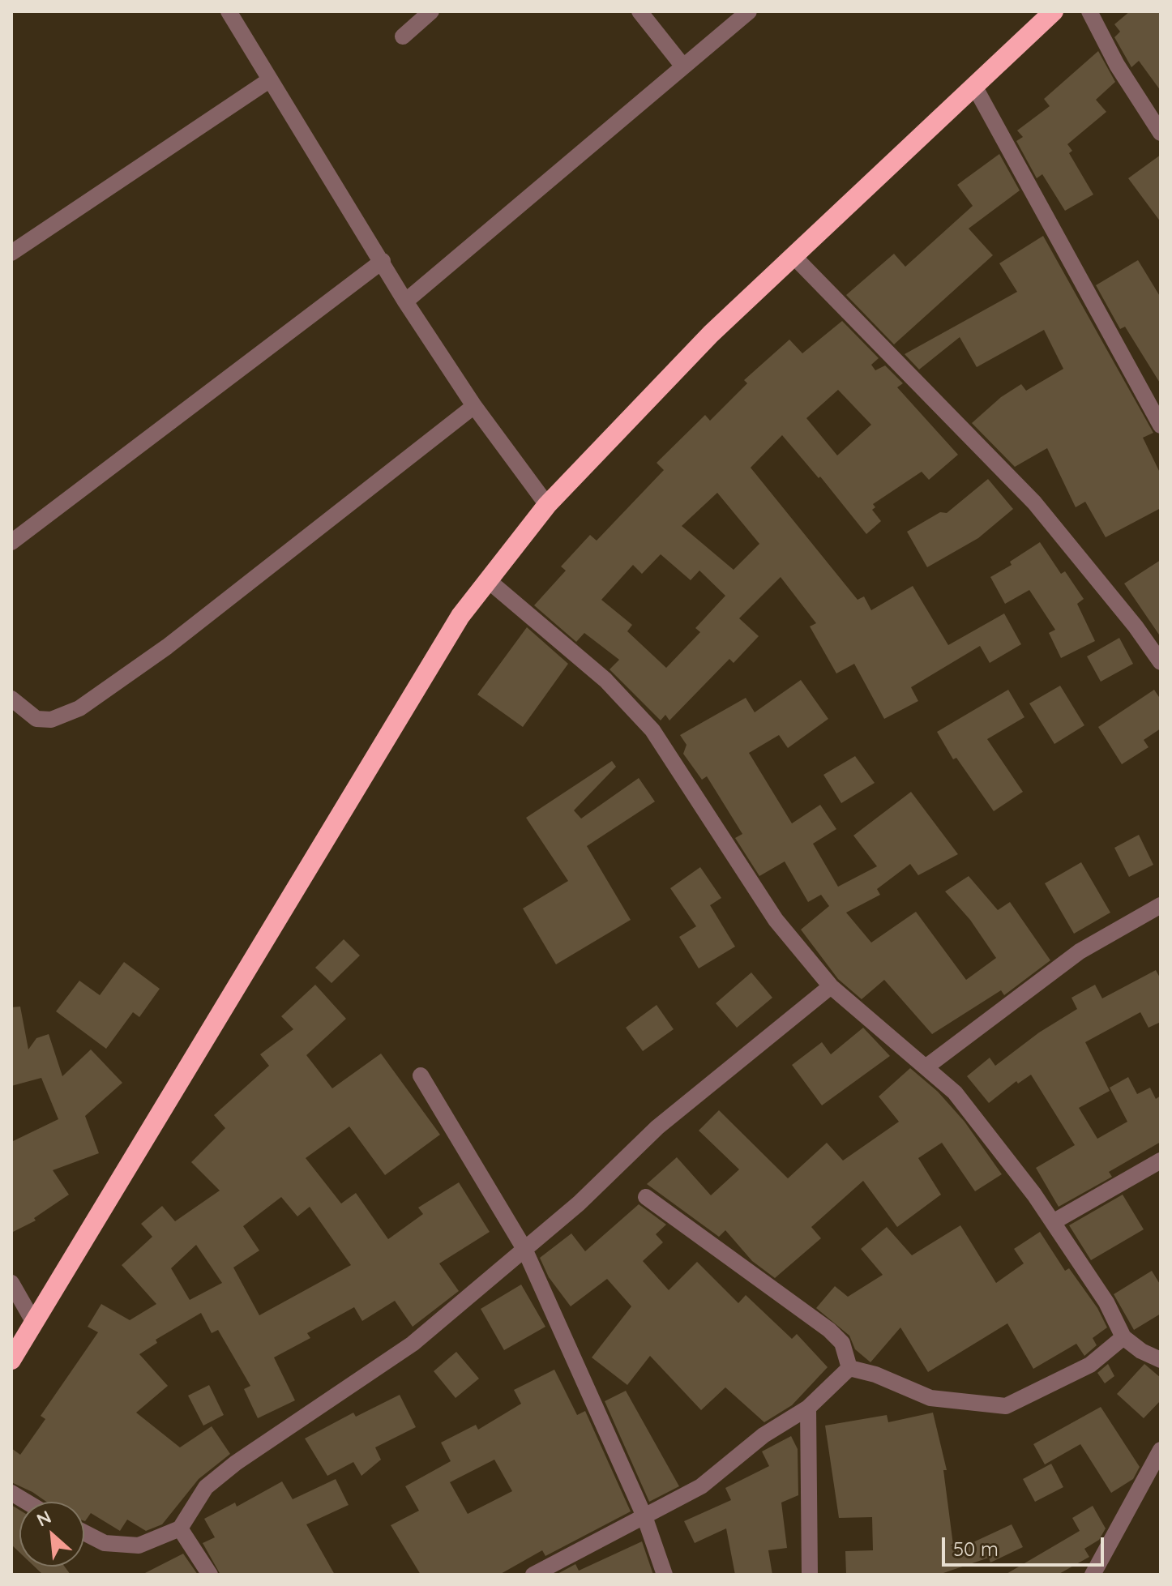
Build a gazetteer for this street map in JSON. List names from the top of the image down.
{
  "scale_bar": "50 m",
  "north": "top left"
}
